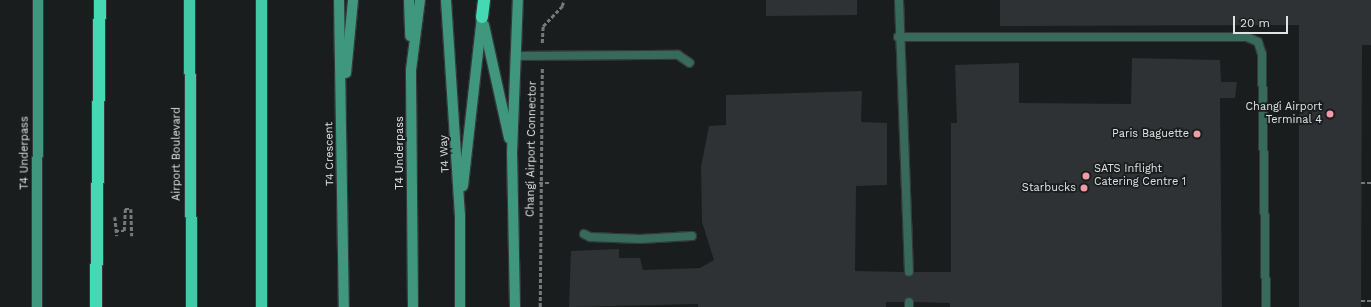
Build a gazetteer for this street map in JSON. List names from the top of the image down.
{
  "streets": {
    "highway": ["Airport Boulevard"],
    "main road": ["T4 Underpass", "T4 Crescent", "T4 Way"],
    "path": ["Changi Airport Connector"]
  },
  "places": [
    "Changi Airport Terminal 4",
    "Paris Baguette",
    "SATS Inflight Catering Centre 1",
    "Starbucks"
  ],
  "scale_bar": "20 m"
}
